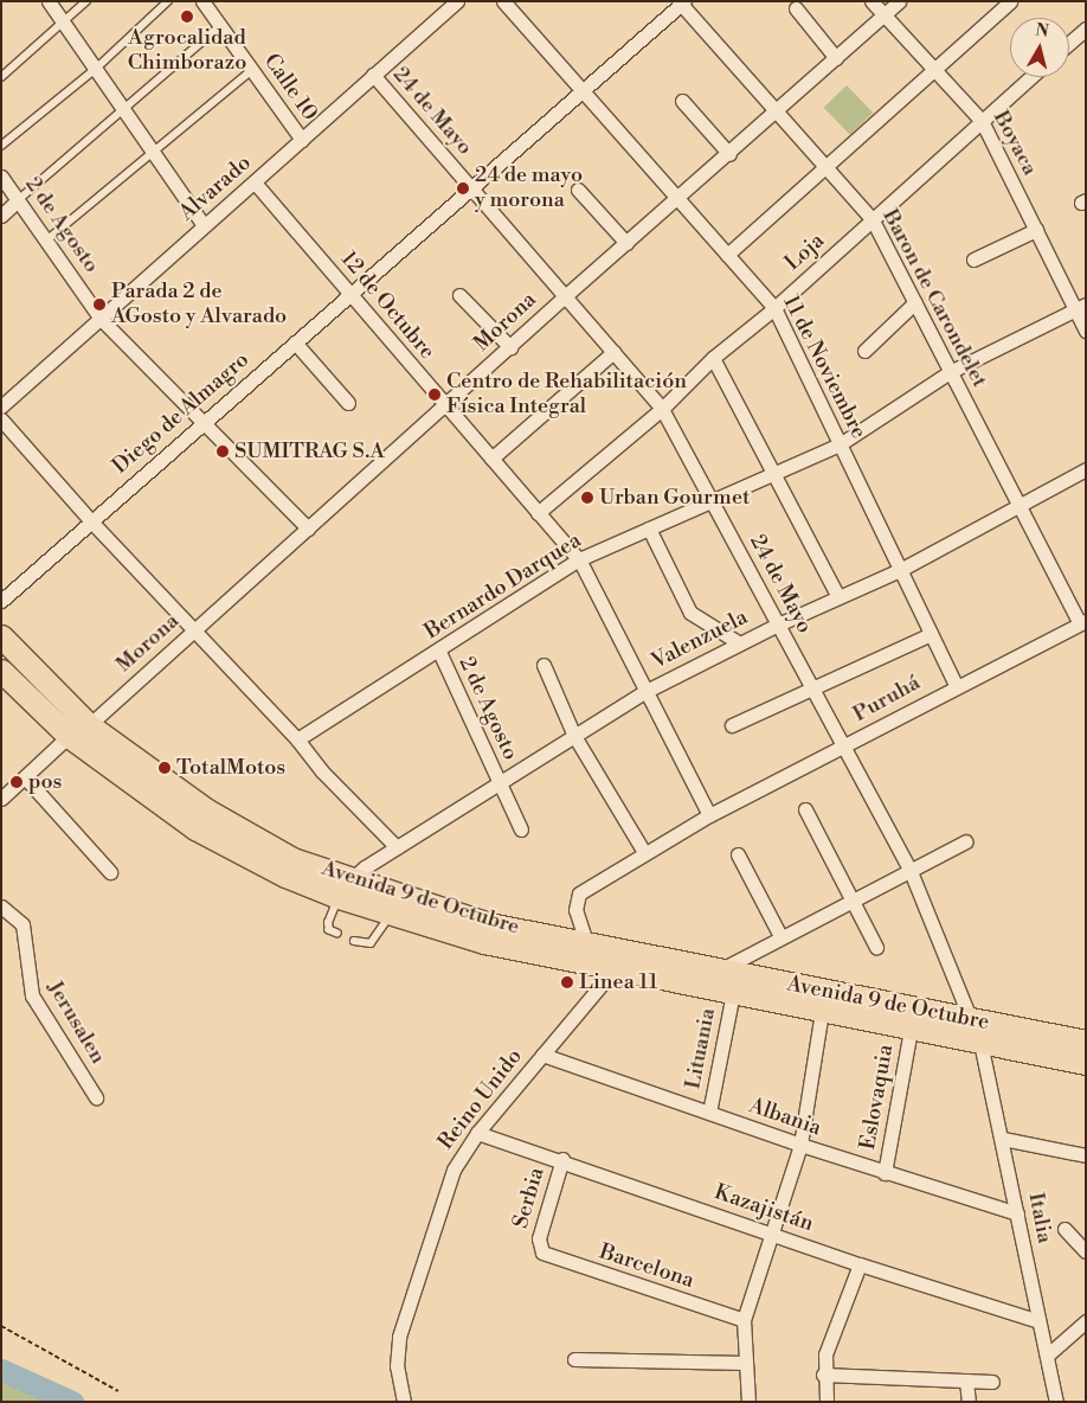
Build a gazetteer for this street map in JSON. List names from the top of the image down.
{
  "streets": {
    "main road": ["Avenida 9 de Octubre"],
    "street": [
      "Calle 10",
      "24 de Mayo",
      "Boyaca",
      "Alvarado",
      "2 de Agosto",
      "Loja",
      "Baron de Carondelet",
      "12 de Octubre",
      "Morona",
      "11 de Noviembre",
      "Diego de Almagro",
      "Bernardo Darquea",
      "Valenzuela",
      "Puruhá",
      "Jerusalen",
      "Lituania",
      "Eslovaquia",
      "Reino Unido",
      "Albania",
      "Serbia",
      "Kazajistán",
      "Italia",
      "Barcelona"
    ]
  },
  "crossings": [
    ["Calle 10", "Alvarado"],
    ["24 de Mayo", "Alvarado"],
    ["24 de Mayo", "Loja"],
    ["24 de Mayo", "Morona"],
    ["24 de Mayo", "Diego de Almagro"],
    ["24 de Mayo", "Bernardo Darquea"],
    ["24 de Mayo", "Valenzuela"],
    ["24 de Mayo", "Puruhá"],
    ["24 de Mayo", "Avenida 9 de Octubre"],
    ["Boyaca", "Loja"],
    ["Boyaca", "Morona"],
    ["Boyaca", "Bernardo Darquea"],
    ["Alvarado", "2 de Agosto"],
    ["Alvarado", "12 de Octubre"],
    ["2 de Agosto", "Morona"],
    ["2 de Agosto", "Diego de Almagro"],
    ["2 de Agosto", "Bernardo Darquea"],
    ["2 de Agosto", "Valenzuela"],
    ["Loja", "Baron de Carondelet"],
    ["Loja", "12 de Octubre"],
    ["Loja", "11 de Noviembre"],
    ["Baron de Carondelet", "Morona"],
    ["Baron de Carondelet", "Diego de Almagro"],
    ["Baron de Carondelet", "Bernardo Darquea"],
    ["Baron de Carondelet", "Valenzuela"],
    ["Baron de Carondelet", "Puruhá"],
    ["12 de Octubre", "Morona"],
    ["12 de Octubre", "Diego de Almagro"],
    ["12 de Octubre", "Bernardo Darquea"],
    ["12 de Octubre", "Valenzuela"],
    ["12 de Octubre", "Puruhá"],
    ["Morona", "11 de Noviembre"],
    ["Morona", "Avenida 9 de Octubre"],
    ["11 de Noviembre", "Diego de Almagro"],
    ["11 de Noviembre", "Bernardo Darquea"],
    ["11 de Noviembre", "Valenzuela"],
    ["11 de Noviembre", "Puruhá"],
    ["Valenzuela", "Avenida 9 de Octubre"],
    ["Puruhá", "Avenida 9 de Octubre"],
    ["Avenida 9 de Octubre", "Lituania"],
    ["Avenida 9 de Octubre", "Eslovaquia"],
    ["Avenida 9 de Octubre", "Reino Unido"],
    ["Avenida 9 de Octubre", "Italia"],
    ["Lituania", "Albania"],
    ["Eslovaquia", "Albania"],
    ["Reino Unido", "Albania"],
    ["Reino Unido", "Kazajistán"],
    ["Albania", "Italia"],
    ["Serbia", "Kazajistán"],
    ["Serbia", "Barcelona"],
    ["Kazajistán", "Italia"]
  ],
  "places": [
    "Agrocalidad Chimborazo",
    "24 de mayo y morona",
    "Parada 2 de AGosto y Alvarado",
    "Centro de Rehabilitación Física Integral",
    "SUMITRAG S.A",
    "Urban Gourmet",
    "TotalMotos",
    "pos",
    "Linea 11"
  ],
  "north": "top"
}
